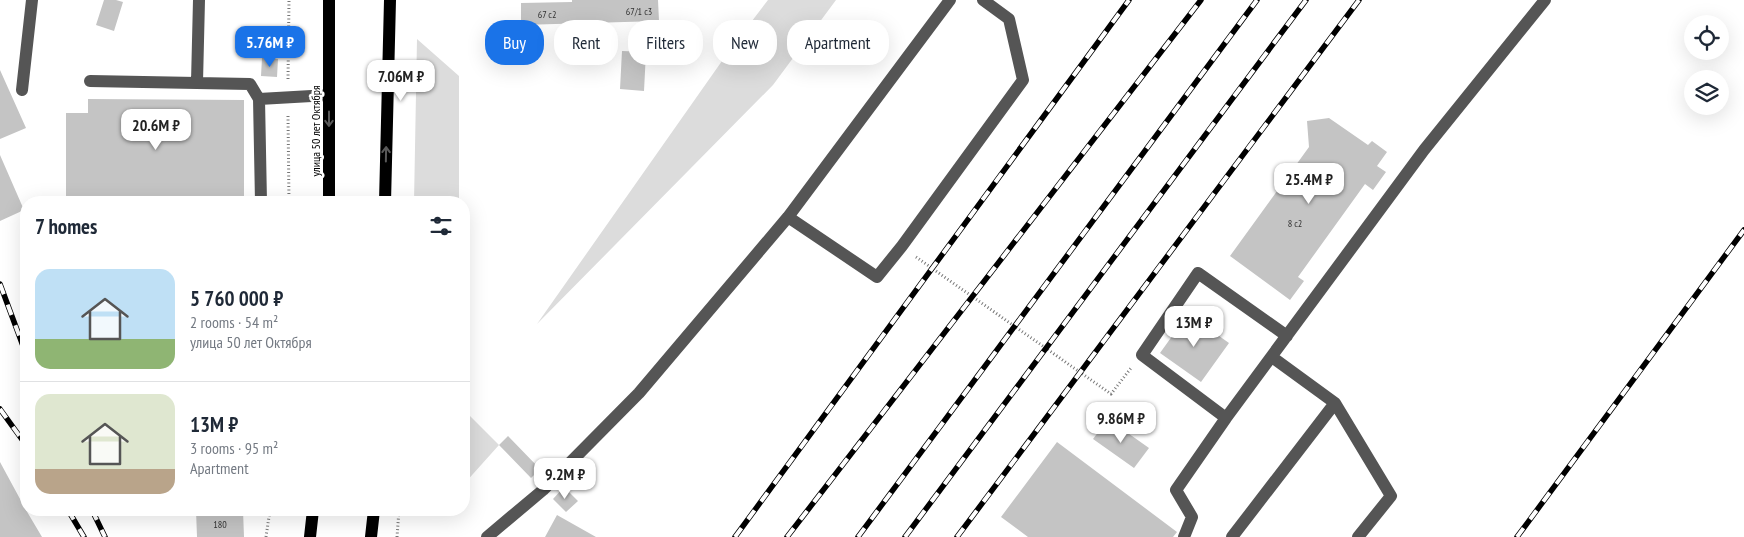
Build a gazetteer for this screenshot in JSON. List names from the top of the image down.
{
  "streets": {
    "main road": ["улица 50 лет Октября"]
  },
  "house_numbers": [
    "67/1 с3",
    "67 с2",
    "8 с2",
    "180"
  ],
  "page": {
    "chip": [
      "Buy",
      "Rent",
      "Filters",
      "New",
      "Apartment"
    ],
    "price": [
      "5.76M ₽",
      "7.06M ₽",
      "20.6M ₽",
      "25.4M ₽",
      "13M ₽",
      "9.86M ₽",
      "9.2M ₽"
    ],
    "heading": "7 homes",
    "list": [
      {
        "name": "5 760 000 ₽",
        "note": "2 rooms · 54 m² · улица 50 лет Октября"
      },
      {
        "name": "13M ₽",
        "note": "3 rooms · 95 m² · Apartment"
      }
    ]
  }
}
